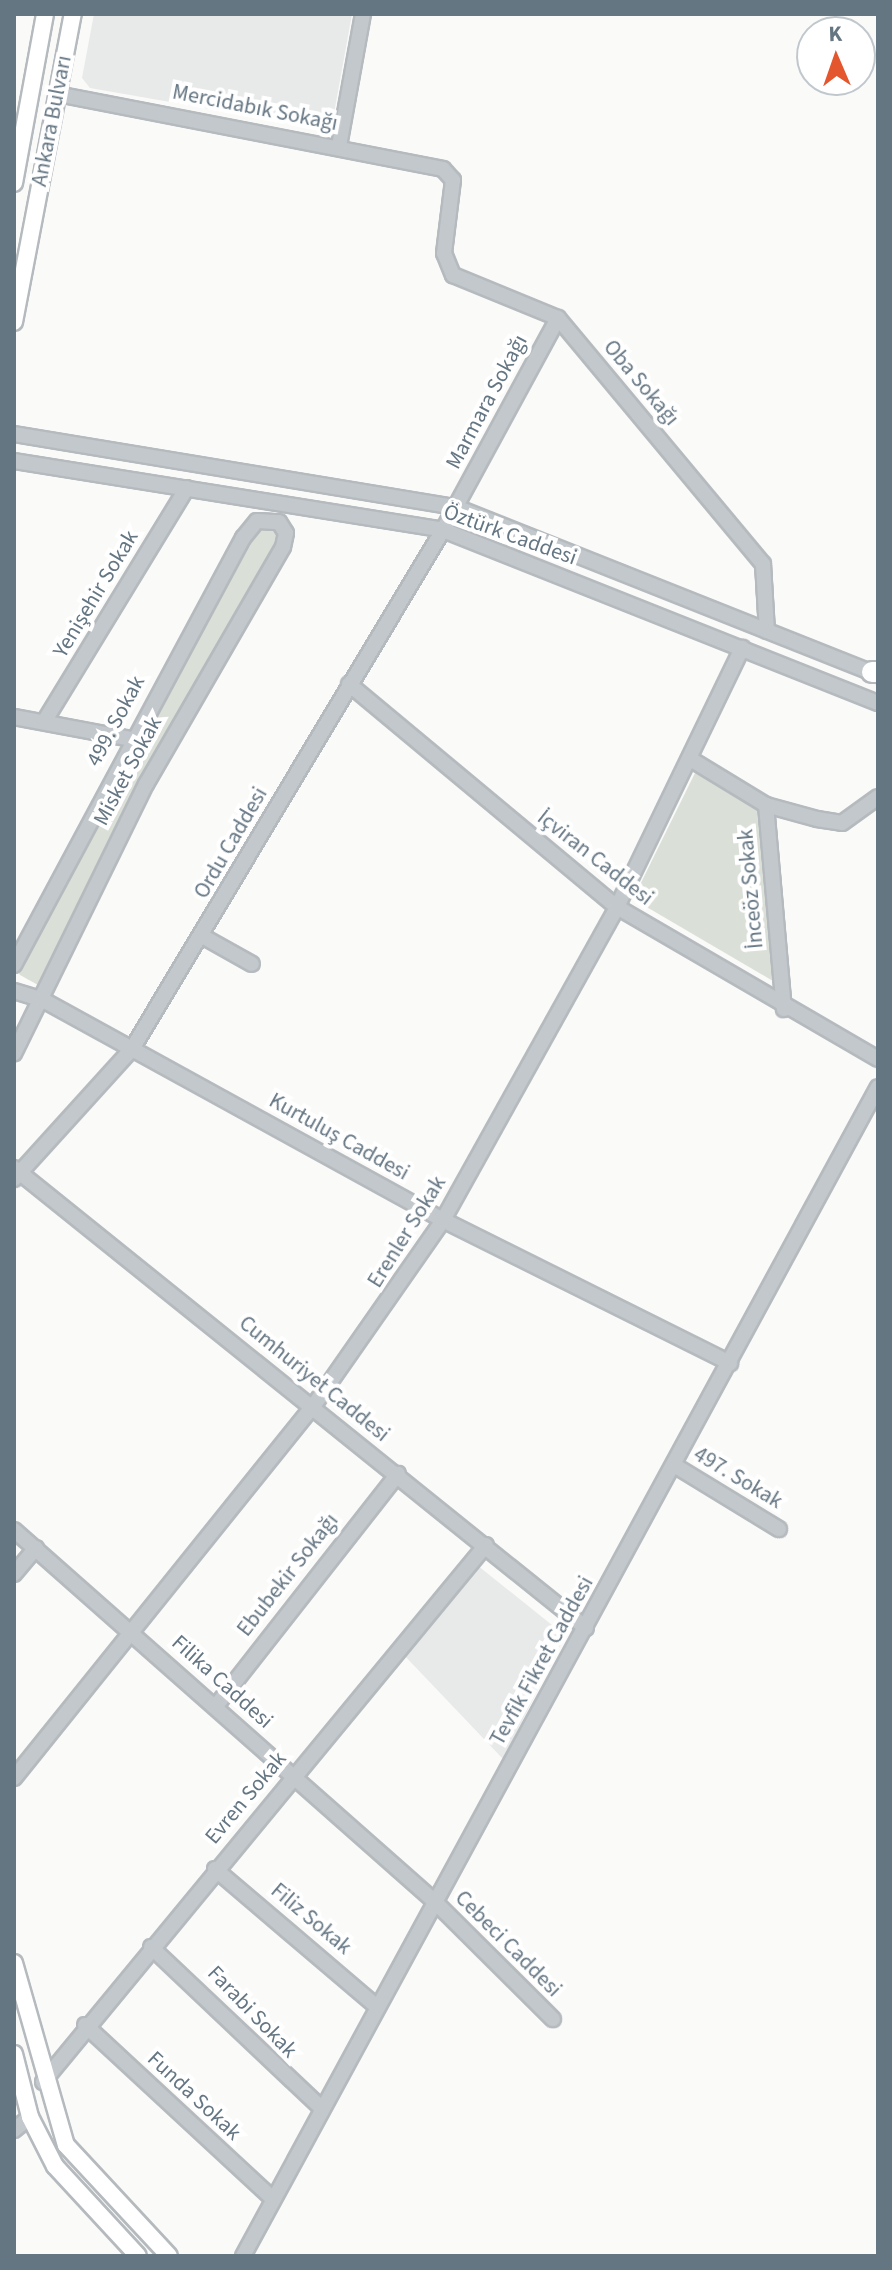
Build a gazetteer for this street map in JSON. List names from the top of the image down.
{
  "streets": {
    "main road": ["Ankara Bulvarı"],
    "street": [
      "Mercidabık Sokağı",
      "Oba Sokağı",
      "Marmara Sokağı",
      "Öztürk Caddesi",
      "Yenişehir Sokak",
      "499. Sokak",
      "Misket Sokak",
      "Ordu Caddesi",
      "İçviran Caddesi",
      "İnceöz Sokak",
      "Kurtuluş Caddesi",
      "Erenler Sokak",
      "Cumhuriyet Caddesi",
      "497. Sokak",
      "Ebubekir Sokağı",
      "Tevfik Fikret Caddesi",
      "Filika Caddesi",
      "Evren Sokak",
      "Filiz Sokak",
      "Cebeci Caddesi",
      "Farabi Sokak",
      "Funda Sokak"
    ]
  },
  "crossings": [
    ["Mercidabık Sokağı", "Ankara Bulvarı"],
    ["Mercidabık Sokağı", "Oba Sokağı"],
    ["Oba Sokağı", "Marmara Sokağı"],
    ["Oba Sokağı", "Öztürk Caddesi"],
    ["Marmara Sokağı", "Öztürk Caddesi"],
    ["Marmara Sokağı", "Ordu Caddesi"],
    ["Öztürk Caddesi", "Yenişehir Sokak"],
    ["Öztürk Caddesi", "Ordu Caddesi"],
    ["Öztürk Caddesi", "Erenler Sokak"],
    ["499. Sokak", "Misket Sokak"],
    ["Misket Sokak", "Kurtuluş Caddesi"],
    ["Ordu Caddesi", "İçviran Caddesi"],
    ["Ordu Caddesi", "Kurtuluş Caddesi"],
    ["Ordu Caddesi", "Cumhuriyet Caddesi"],
    ["İçviran Caddesi", "İnceöz Sokak"],
    ["İçviran Caddesi", "Erenler Sokak"],
    ["İnceöz Sokak", "Erenler Sokak"],
    ["Kurtuluş Caddesi", "Erenler Sokak"],
    ["Kurtuluş Caddesi", "Tevfik Fikret Caddesi"],
    ["Erenler Sokak", "Cumhuriyet Caddesi"],
    ["Erenler Sokak", "Filika Caddesi"],
    ["Cumhuriyet Caddesi", "Ebubekir Sokağı"],
    ["Cumhuriyet Caddesi", "Tevfik Fikret Caddesi"],
    ["Cumhuriyet Caddesi", "Evren Sokak"],
    ["497. Sokak", "Tevfik Fikret Caddesi"],
    ["Ebubekir Sokağı", "Filika Caddesi"],
    ["Tevfik Fikret Caddesi", "Filika Caddesi"],
    ["Tevfik Fikret Caddesi", "Filiz Sokak"],
    ["Tevfik Fikret Caddesi", "Cebeci Caddesi"],
    ["Tevfik Fikret Caddesi", "Farabi Sokak"],
    ["Tevfik Fikret Caddesi", "Funda Sokak"],
    ["Filika Caddesi", "Evren Sokak"],
    ["Filika Caddesi", "Cebeci Caddesi"],
    ["Evren Sokak", "Filiz Sokak"],
    ["Evren Sokak", "Farabi Sokak"],
    ["Evren Sokak", "Funda Sokak"]
  ],
  "north": "top"
}
